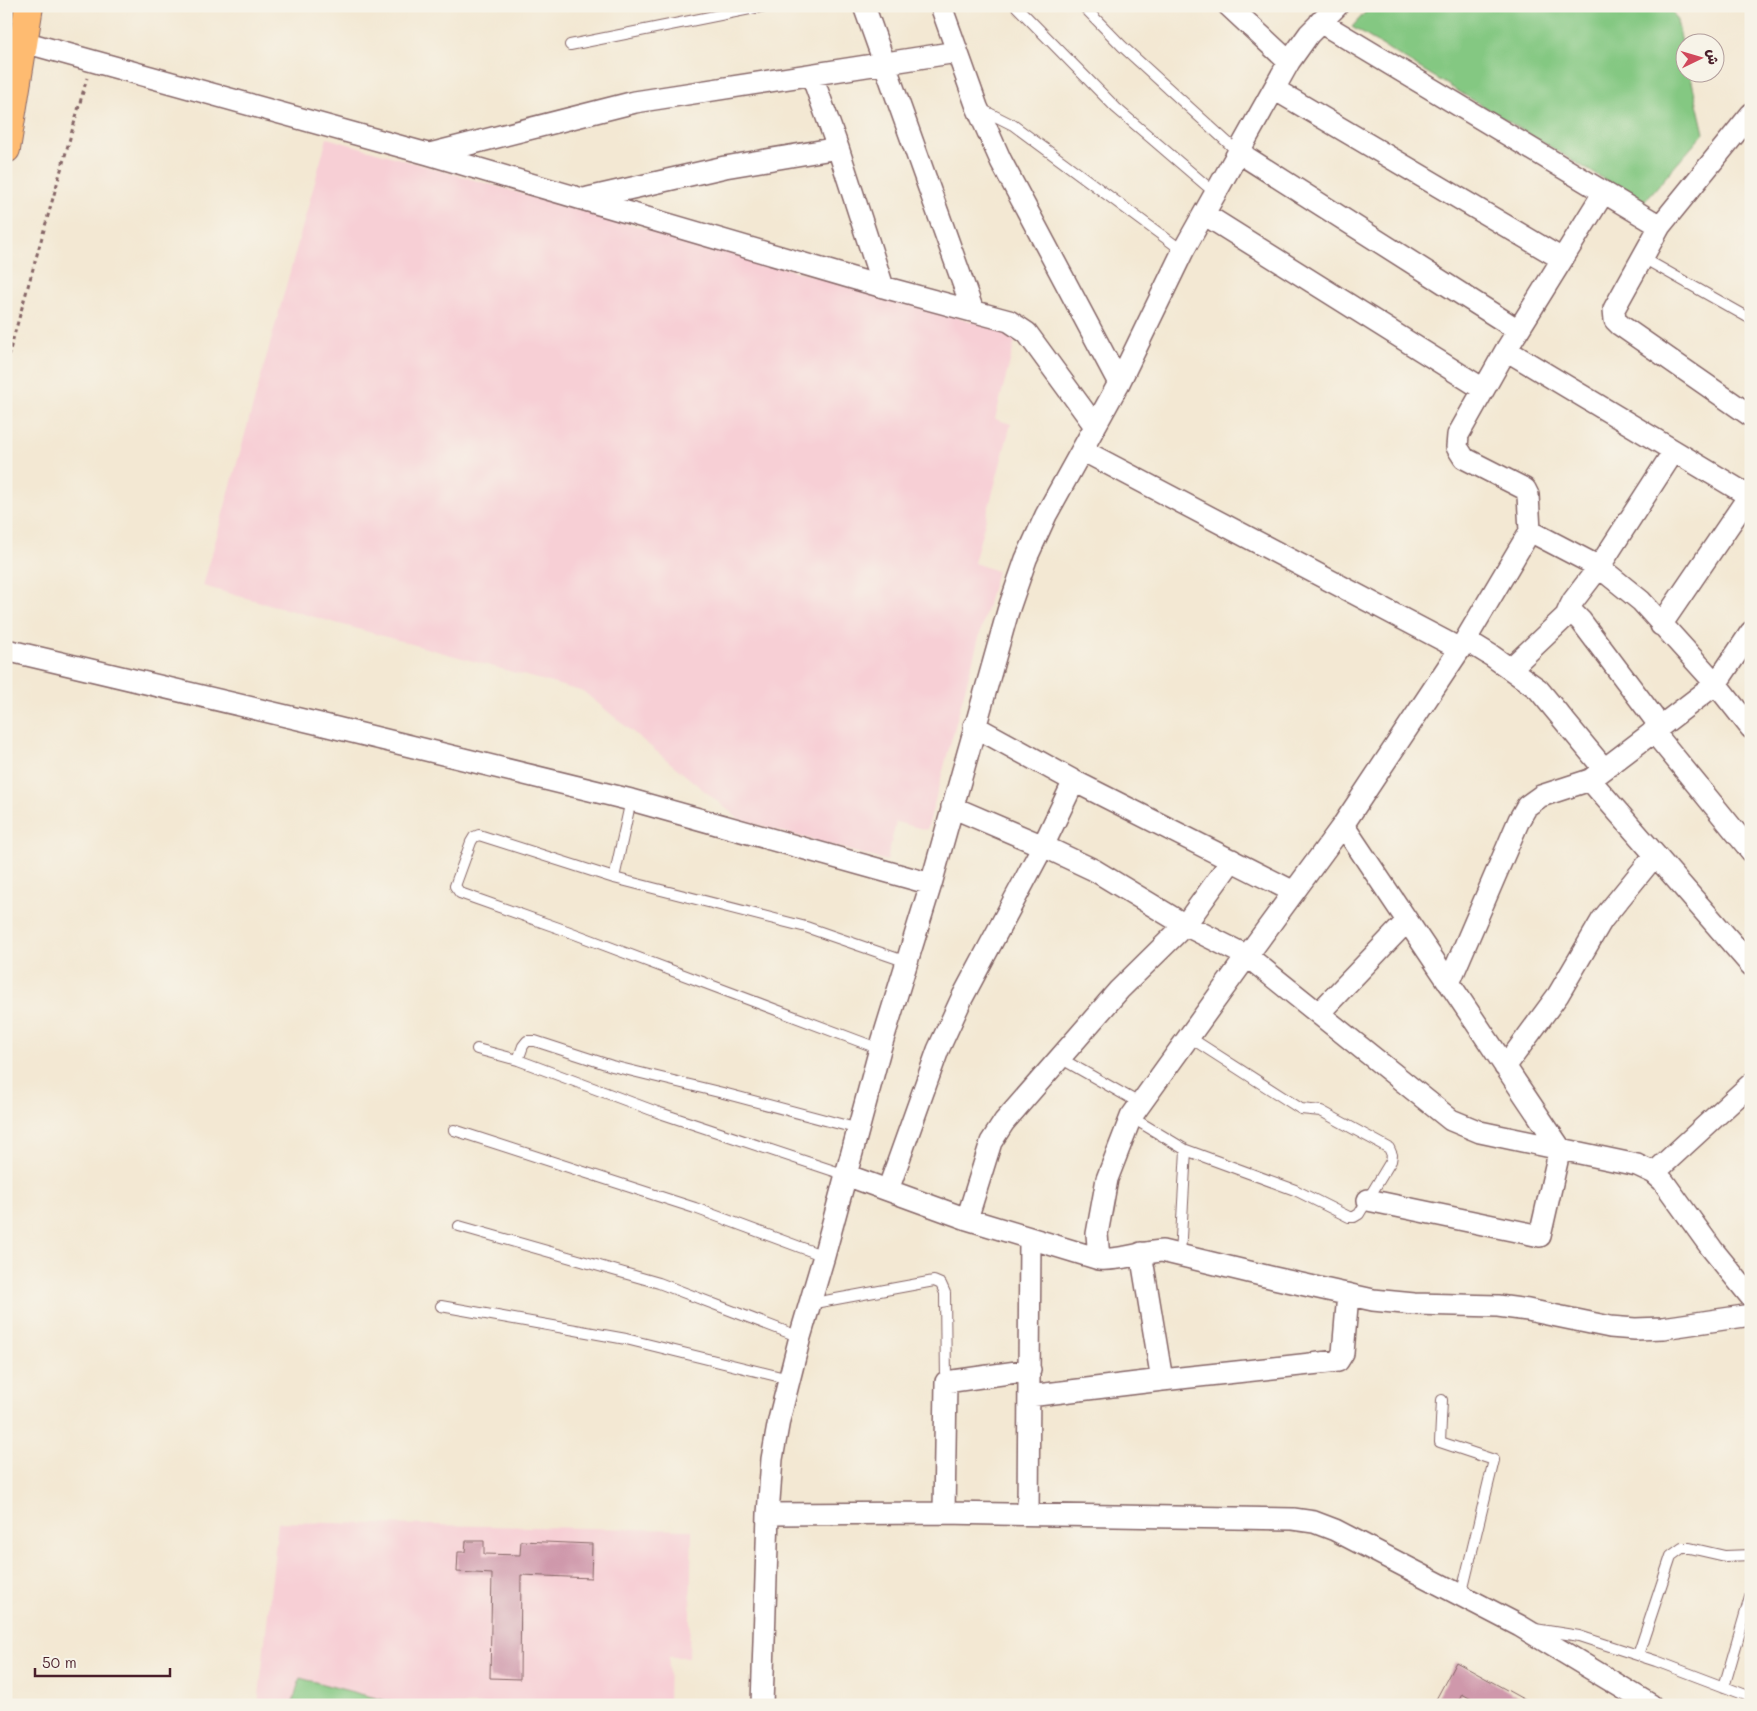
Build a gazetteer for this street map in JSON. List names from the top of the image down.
{
  "scale_bar": "50 m",
  "north": "right"
}
